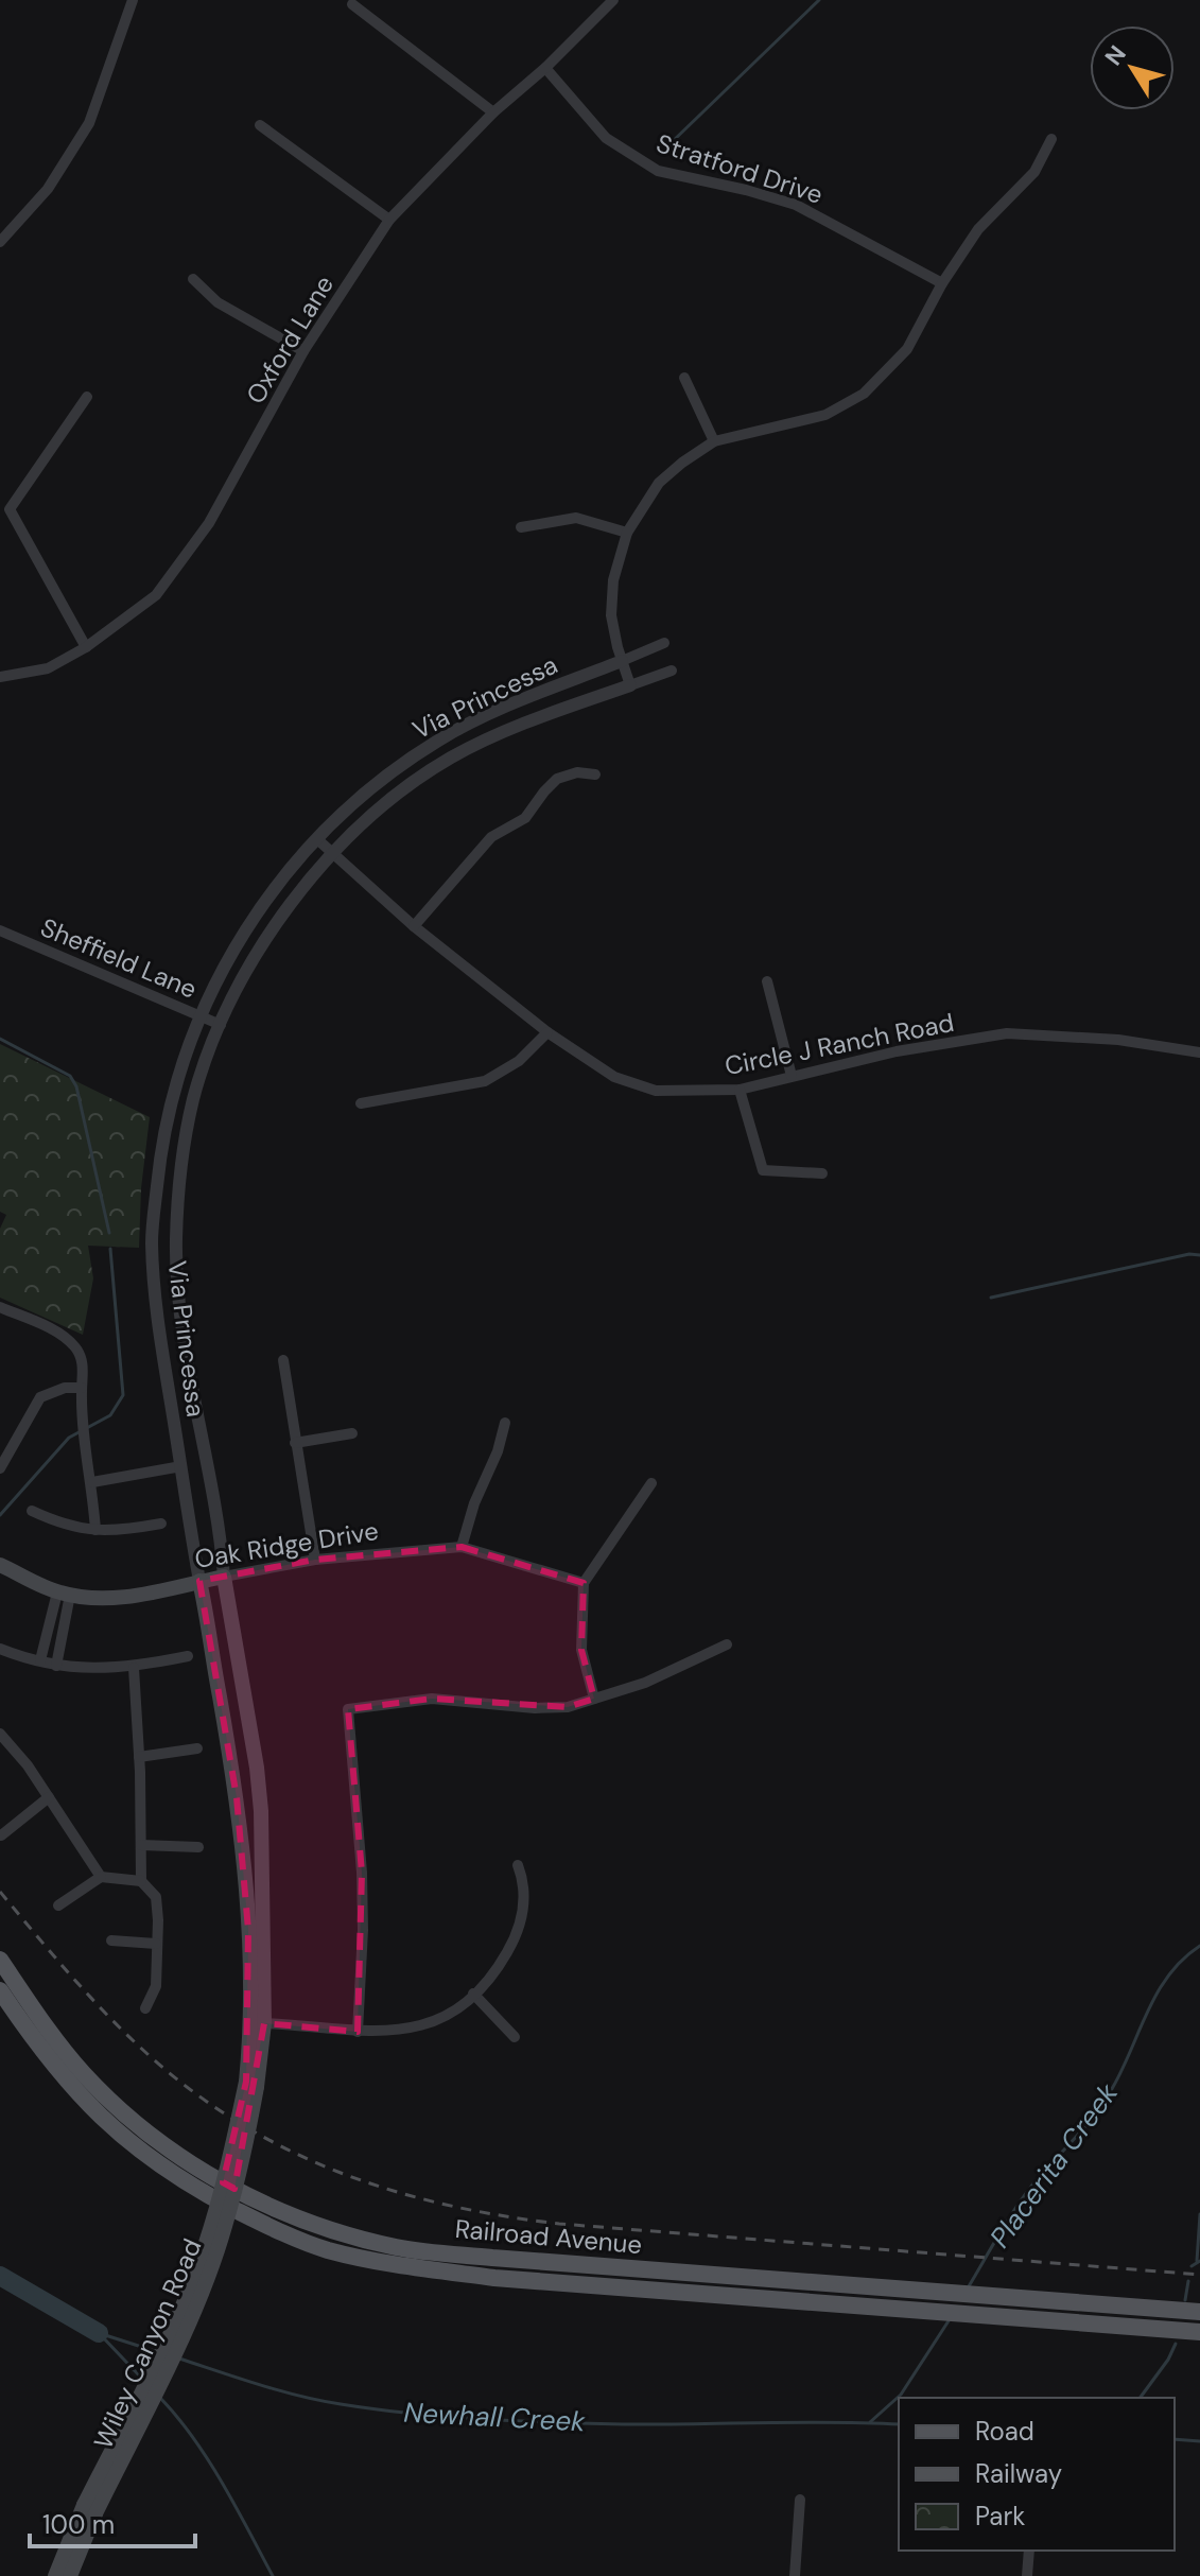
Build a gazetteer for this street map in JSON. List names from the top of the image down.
{
  "streets": {
    "main road": [
      "Via Princessa",
      "Oak Ridge Drive",
      "Railroad Avenue",
      "Wiley Canyon Road"
    ],
    "street": [
      "Stratford Drive",
      "Oxford Lane",
      "Sheffield Lane",
      "Circle J Ranch Road"
    ]
  },
  "crossings": [
    ["Stratford Drive", "Oxford Lane"],
    ["Via Princessa", "Sheffield Lane"],
    ["Via Princessa", "Circle J Ranch Road"],
    ["Via Princessa", "Oak Ridge Drive"],
    ["Via Princessa", "Wiley Canyon Road"]
  ],
  "water": ["Placerita Creek", "Newhall Creek"],
  "legend": ["Road", "Railway", "Park"],
  "scale_bar": "100 m",
  "north": "top left"
}
